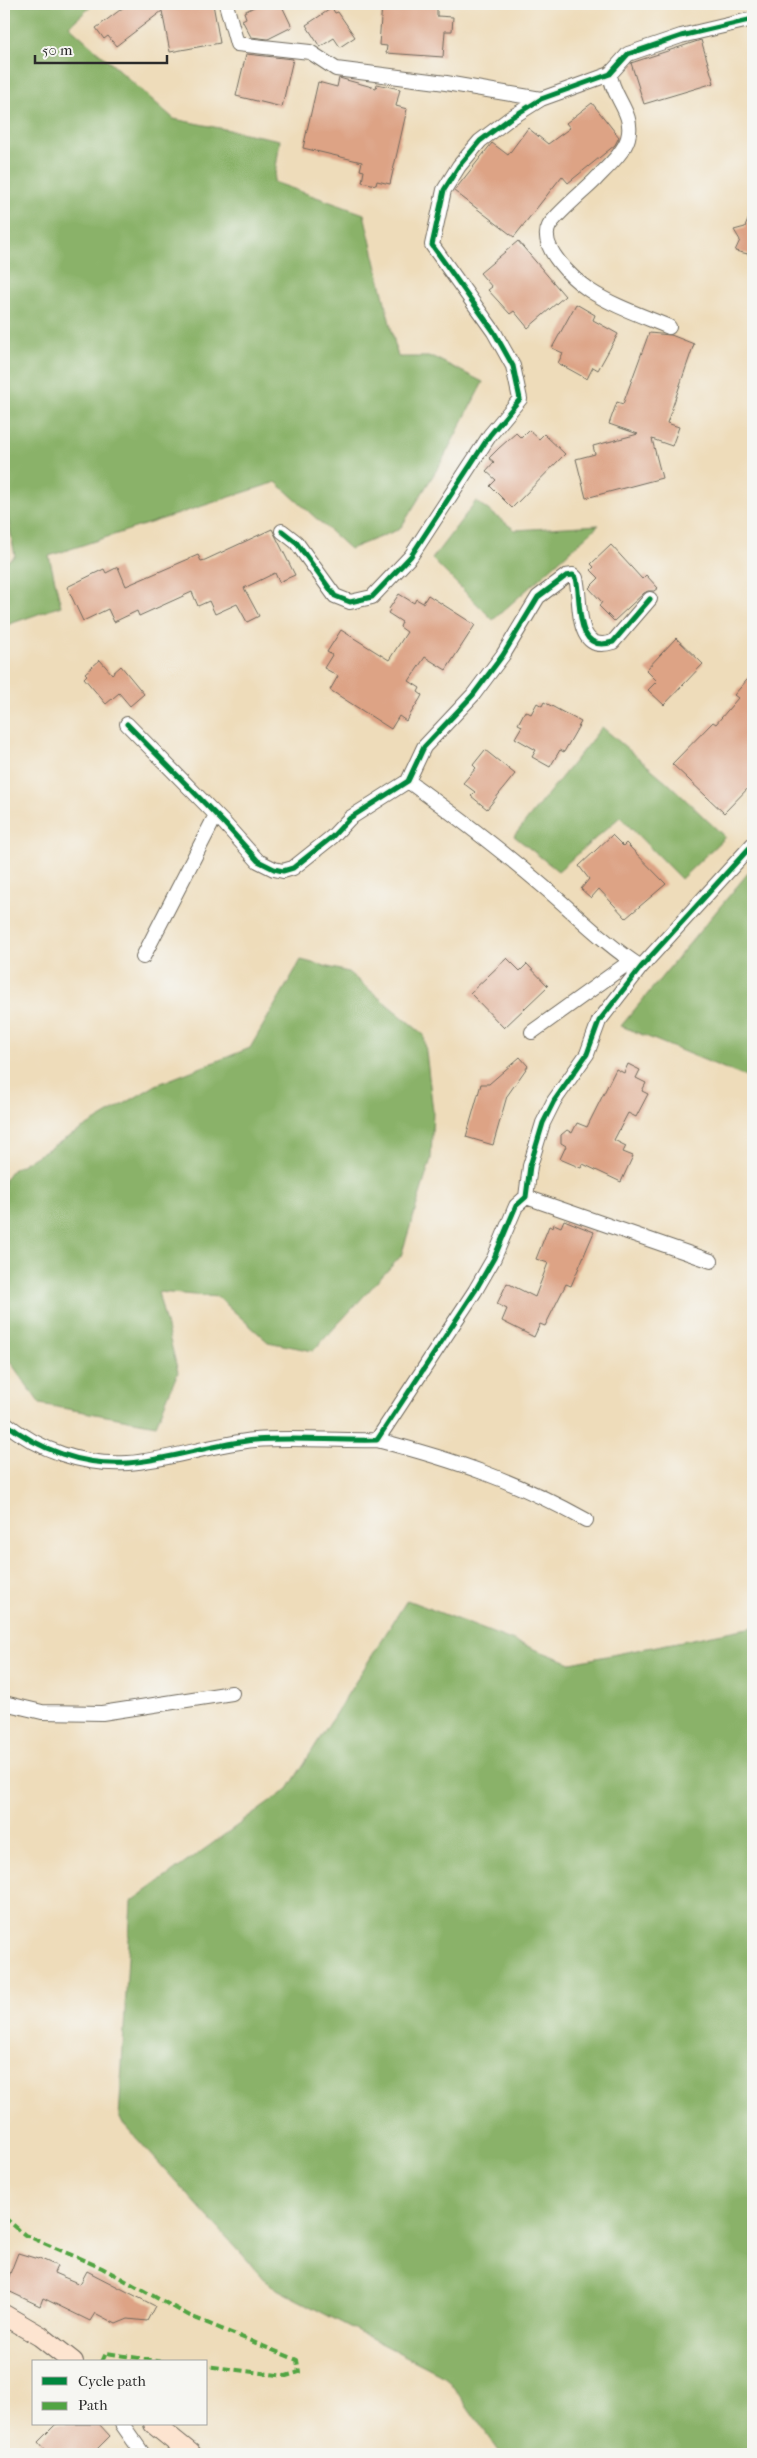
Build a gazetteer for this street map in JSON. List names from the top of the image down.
{
  "legend": ["Cycle path", "Path"],
  "scale_bar": "50 m"
}
